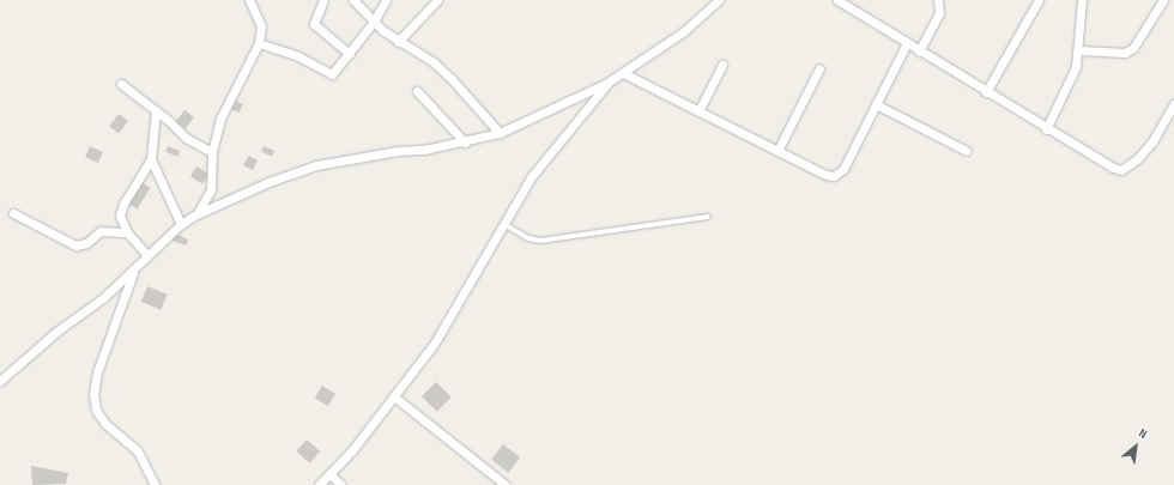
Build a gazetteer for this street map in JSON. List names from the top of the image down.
{
  "north": "top right"
}
